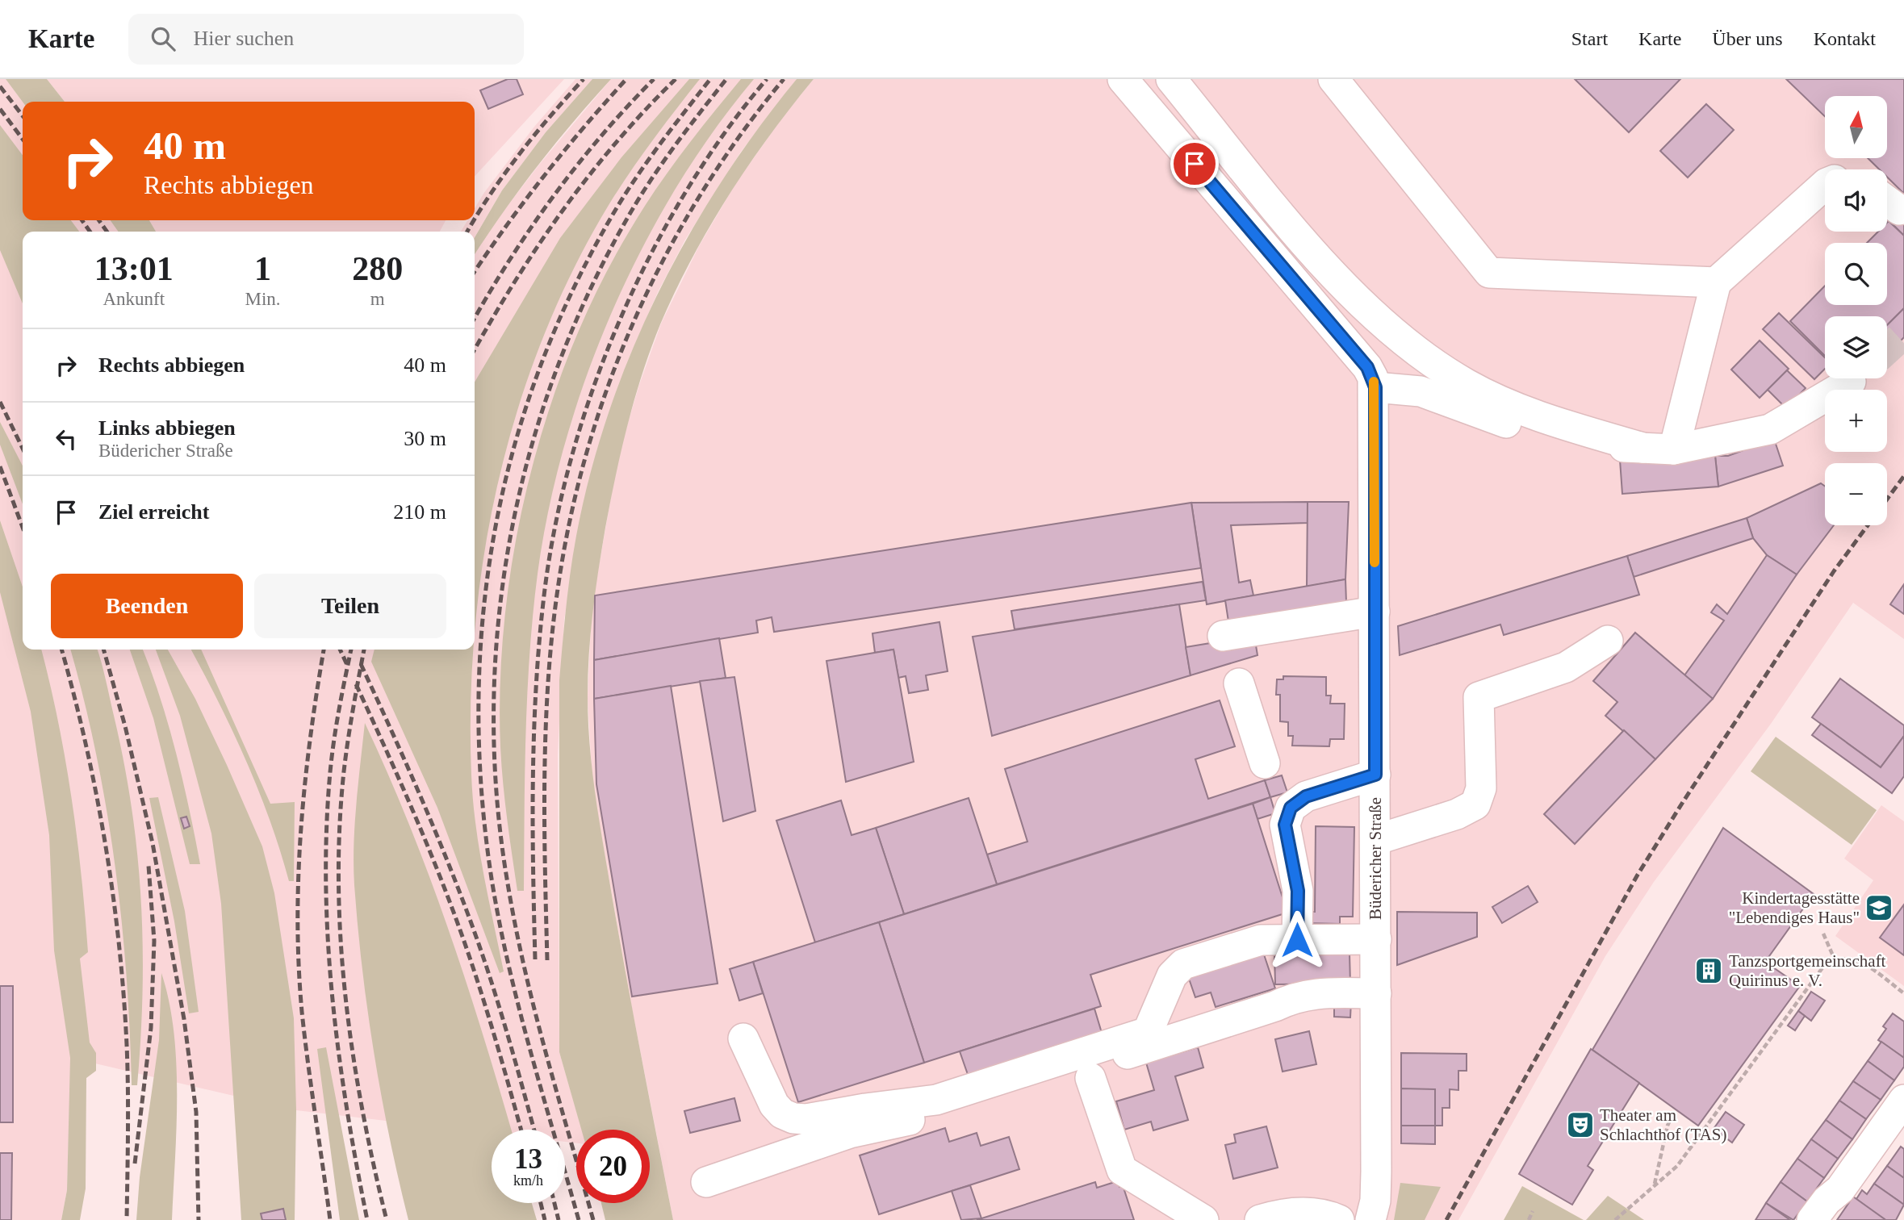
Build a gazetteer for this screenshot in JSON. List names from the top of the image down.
{
  "streets": {
    "street": ["Büdericher Straße"]
  },
  "places": {
    "school or university": ["Kindertagesstätte \"Lebendiges Haus\""],
    "building": ["Tanzsportgemeinschaft Quirinus e. V."],
    "theatre": ["Theater am Schlachthof (TAS)"]
  },
  "north": "top",
  "page": {
    "header": "Karte",
    "search": "Hier suchen",
    "nav": [
      "Start",
      "Karte",
      "Über uns",
      "Kontakt"
    ],
    "map_buttons": ["+", "−"],
    "turn": ["40 m", "Rechts abbiegen"],
    "eta": [
      "13:01",
      "Ankunft",
      "1",
      "Min.",
      "280",
      "m"
    ],
    "list": [
      {
        "name": "Rechts abbiegen",
        "value": "40 m"
      },
      {
        "name": "Links abbiegen",
        "note": "Büdericher Straße",
        "value": "30 m"
      },
      {
        "name": "Ziel erreicht",
        "value": "210 m"
      }
    ],
    "buttons": ["Beenden", "Teilen"],
    "speed": "13 km/h",
    "limit": "20"
  }
}
